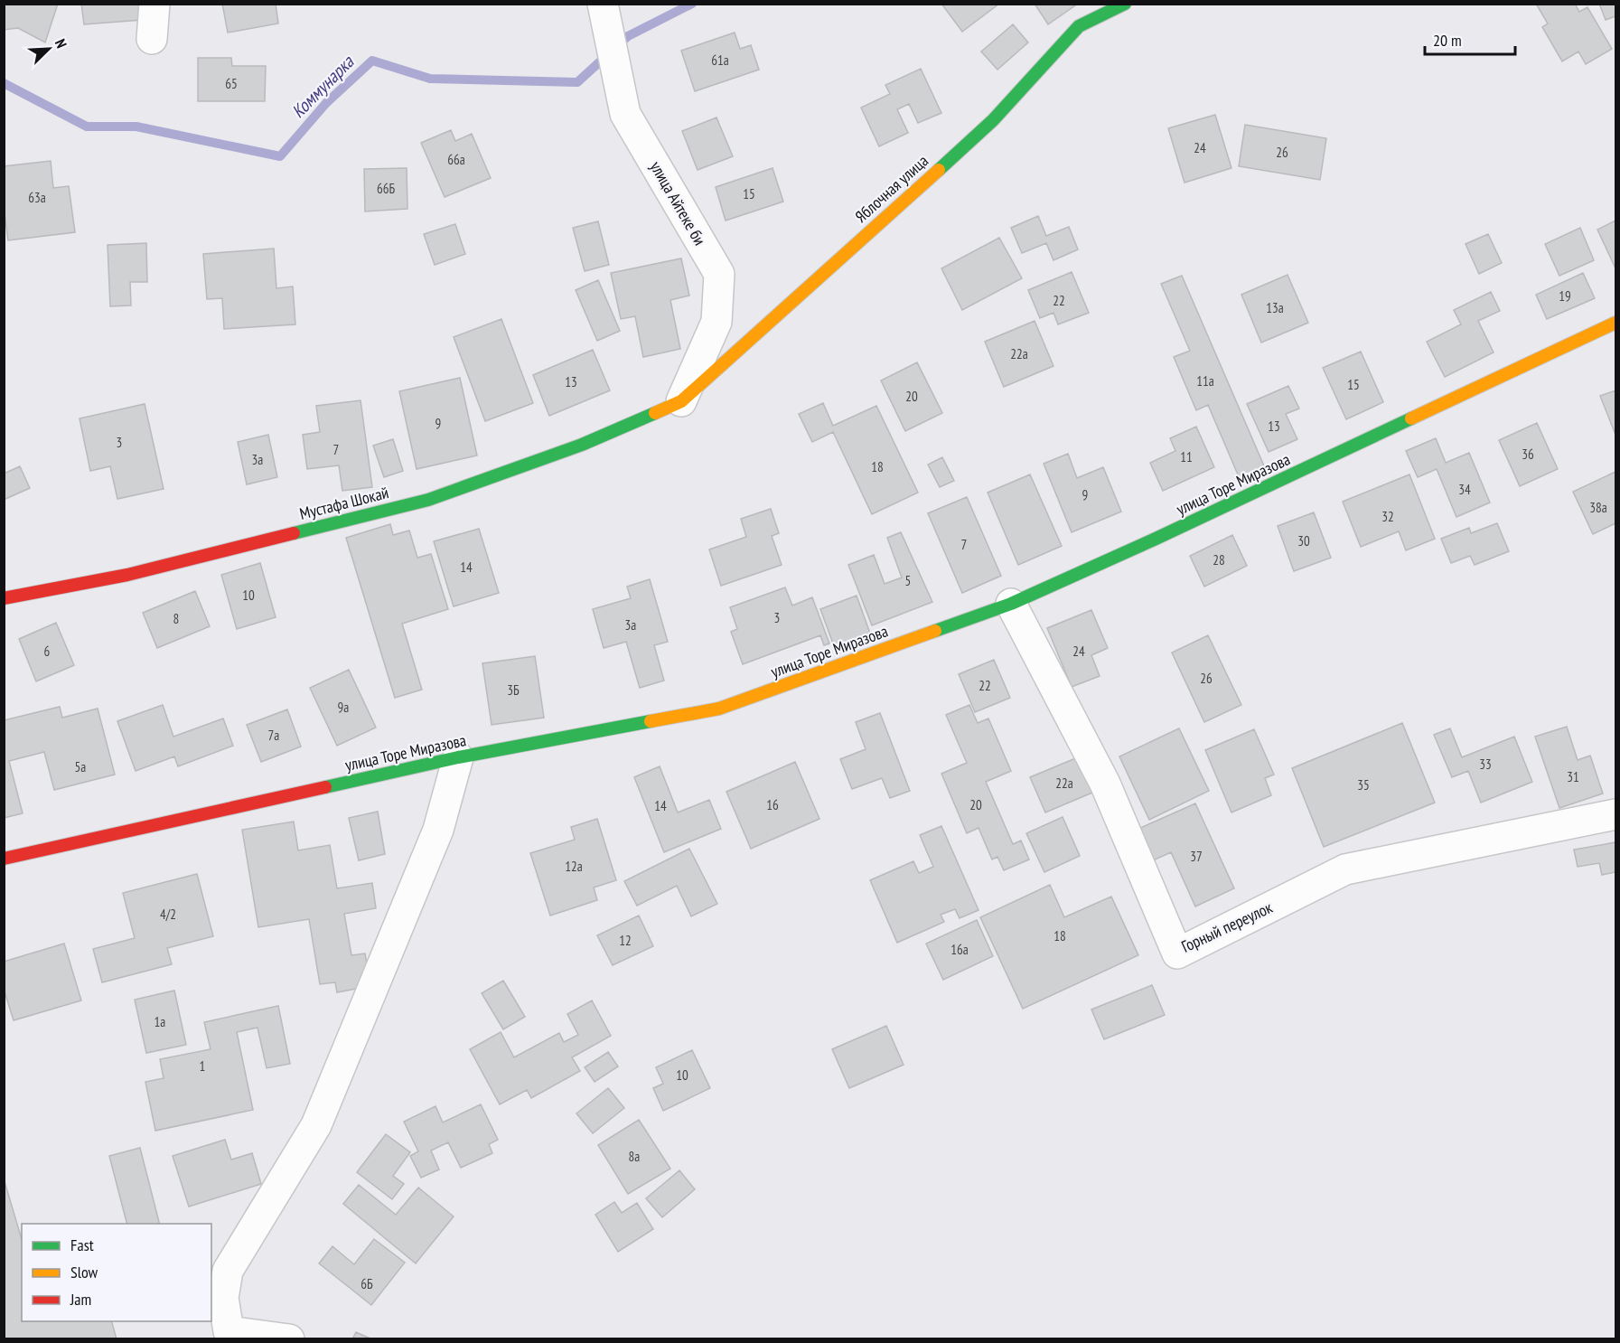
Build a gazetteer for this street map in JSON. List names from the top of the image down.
{
  "streets": {
    "street": [
      "Яблочная улица",
      "улица Айтеке би",
      "улица Торе Миразова",
      "Мустафа Шокай",
      "Горный переулок"
    ]
  },
  "crossings": [
    ["Яблочная улица", "улица Айтеке би"],
    ["Яблочная улица", "Мустафа Шокай"],
    ["улица Айтеке би", "Мустафа Шокай"],
    ["улица Торе Миразова", "Горный переулок"]
  ],
  "water": ["Коммунарка"],
  "house_numbers": [
    "61а",
    "65",
    "24",
    "26",
    "66а",
    "66Б",
    "15",
    "63а",
    "19",
    "22",
    "13а",
    "22а",
    "11а",
    "13",
    "15",
    "20",
    "9",
    "13",
    "3",
    "7",
    "36",
    "11",
    "3а",
    "18",
    "34",
    "9",
    "38а",
    "32",
    "30",
    "7",
    "28",
    "14",
    "5",
    "10",
    "3",
    "8",
    "3а",
    "6",
    "24",
    "26",
    "22",
    "3Б",
    "9а",
    "7а",
    "33",
    "5а",
    "31",
    "22а",
    "35",
    "16",
    "20",
    "14",
    "37",
    "12а",
    "4/2",
    "18",
    "12",
    "16а",
    "1а",
    "1",
    "10",
    "8а",
    "6Б"
  ],
  "legend": ["Fast", "Slow", "Jam"],
  "scale_bar": "20 m",
  "north": "top right"
}
